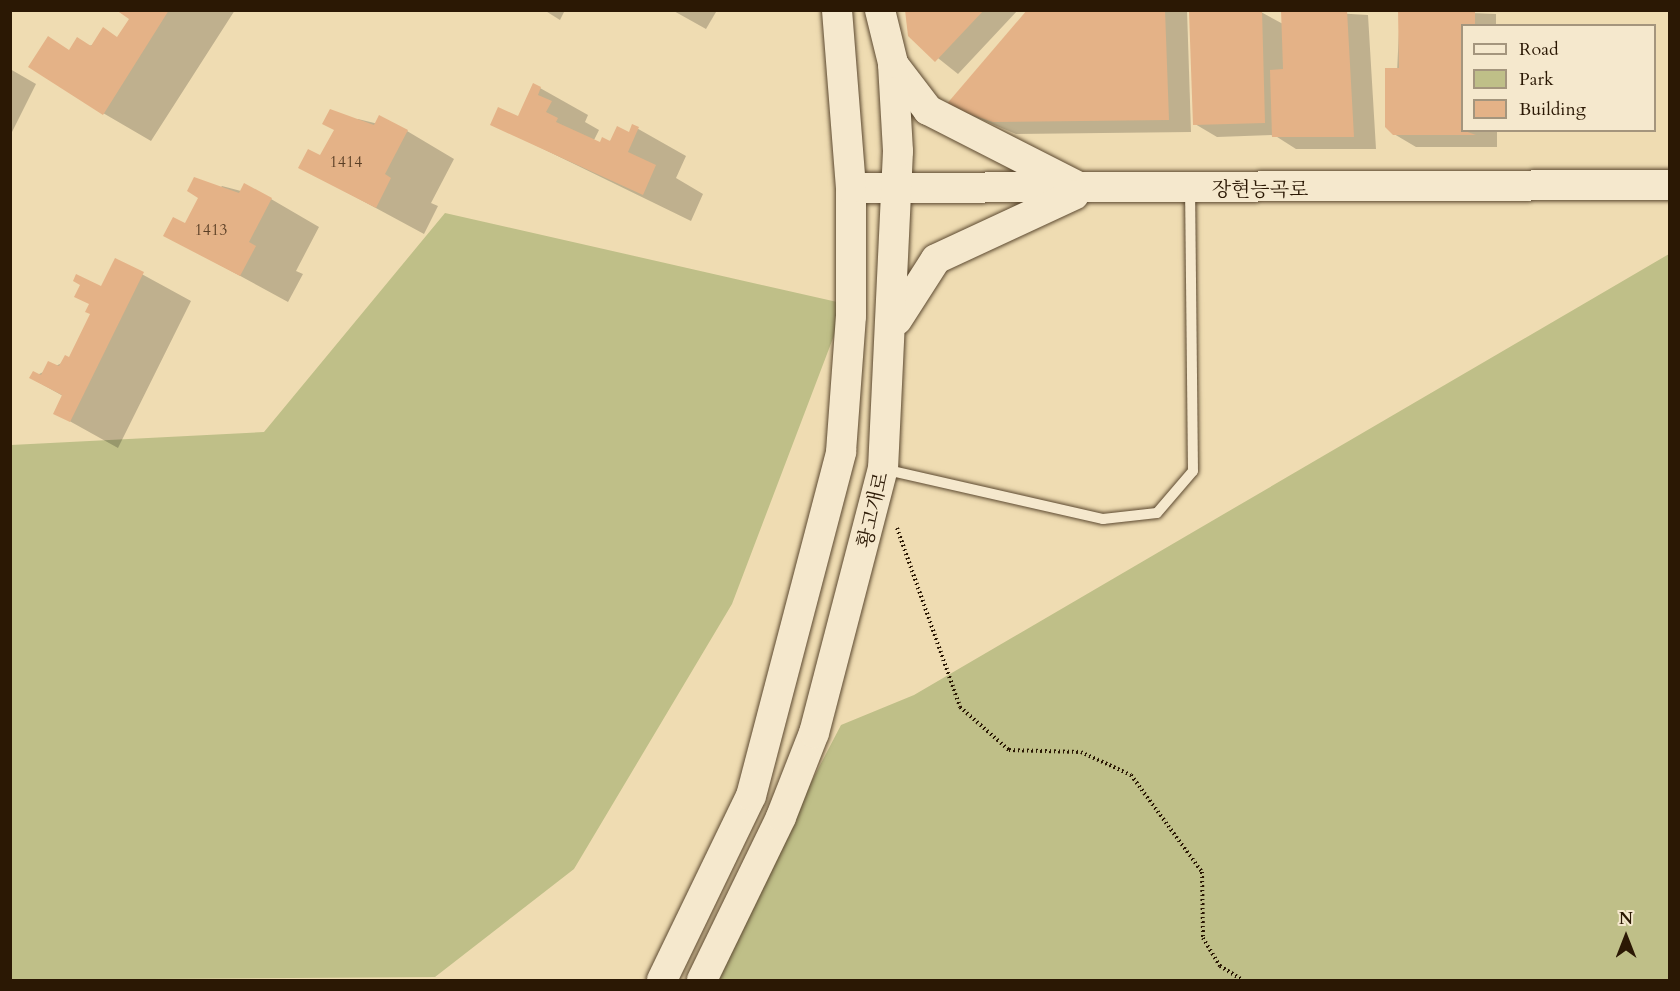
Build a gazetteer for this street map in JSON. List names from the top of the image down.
{
  "streets": {
    "main road": ["장현능곡로", "황고개로"]
  },
  "crossings": [
    ["장현능곡로", "황고개로"]
  ],
  "house_numbers": ["1414", "1413"],
  "legend": ["Road", "Park", "Building"],
  "north": "top"
}
